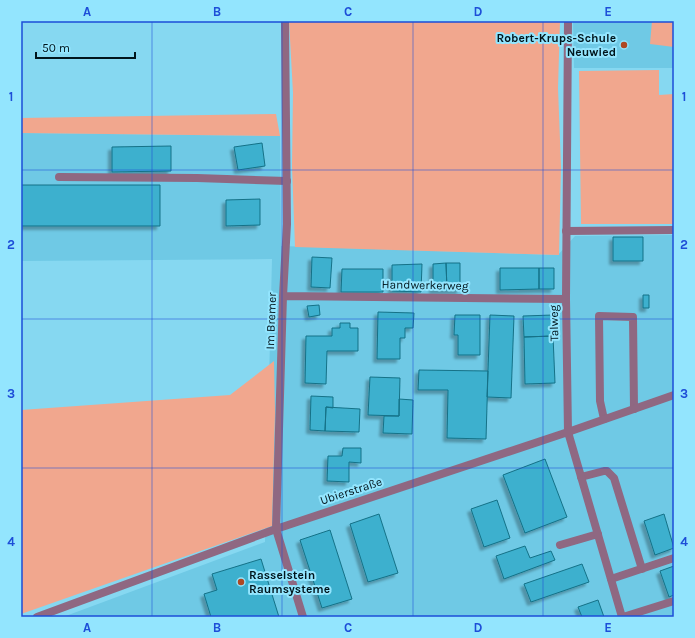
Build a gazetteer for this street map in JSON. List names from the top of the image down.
{
  "streets": {
    "street": [
      "Handwerkerweg",
      "Im Bremer",
      "Talweg",
      "Ubierstraße"
    ]
  },
  "crossings": [
    ["Handwerkerweg", "Im Bremer"],
    ["Handwerkerweg", "Talweg"],
    ["Im Bremer", "Ubierstraße"],
    ["Talweg", "Ubierstraße"]
  ],
  "places": ["Robert-Krups-Schule Neuwied", "Rasselstein Raumsysteme"],
  "scale_bar": "50 m",
  "grid": {
    "columns": [
      "A",
      "B",
      "C",
      "D",
      "E"
    ],
    "rows": [
      "1",
      "2",
      "3",
      "4"
    ]
  }
}
